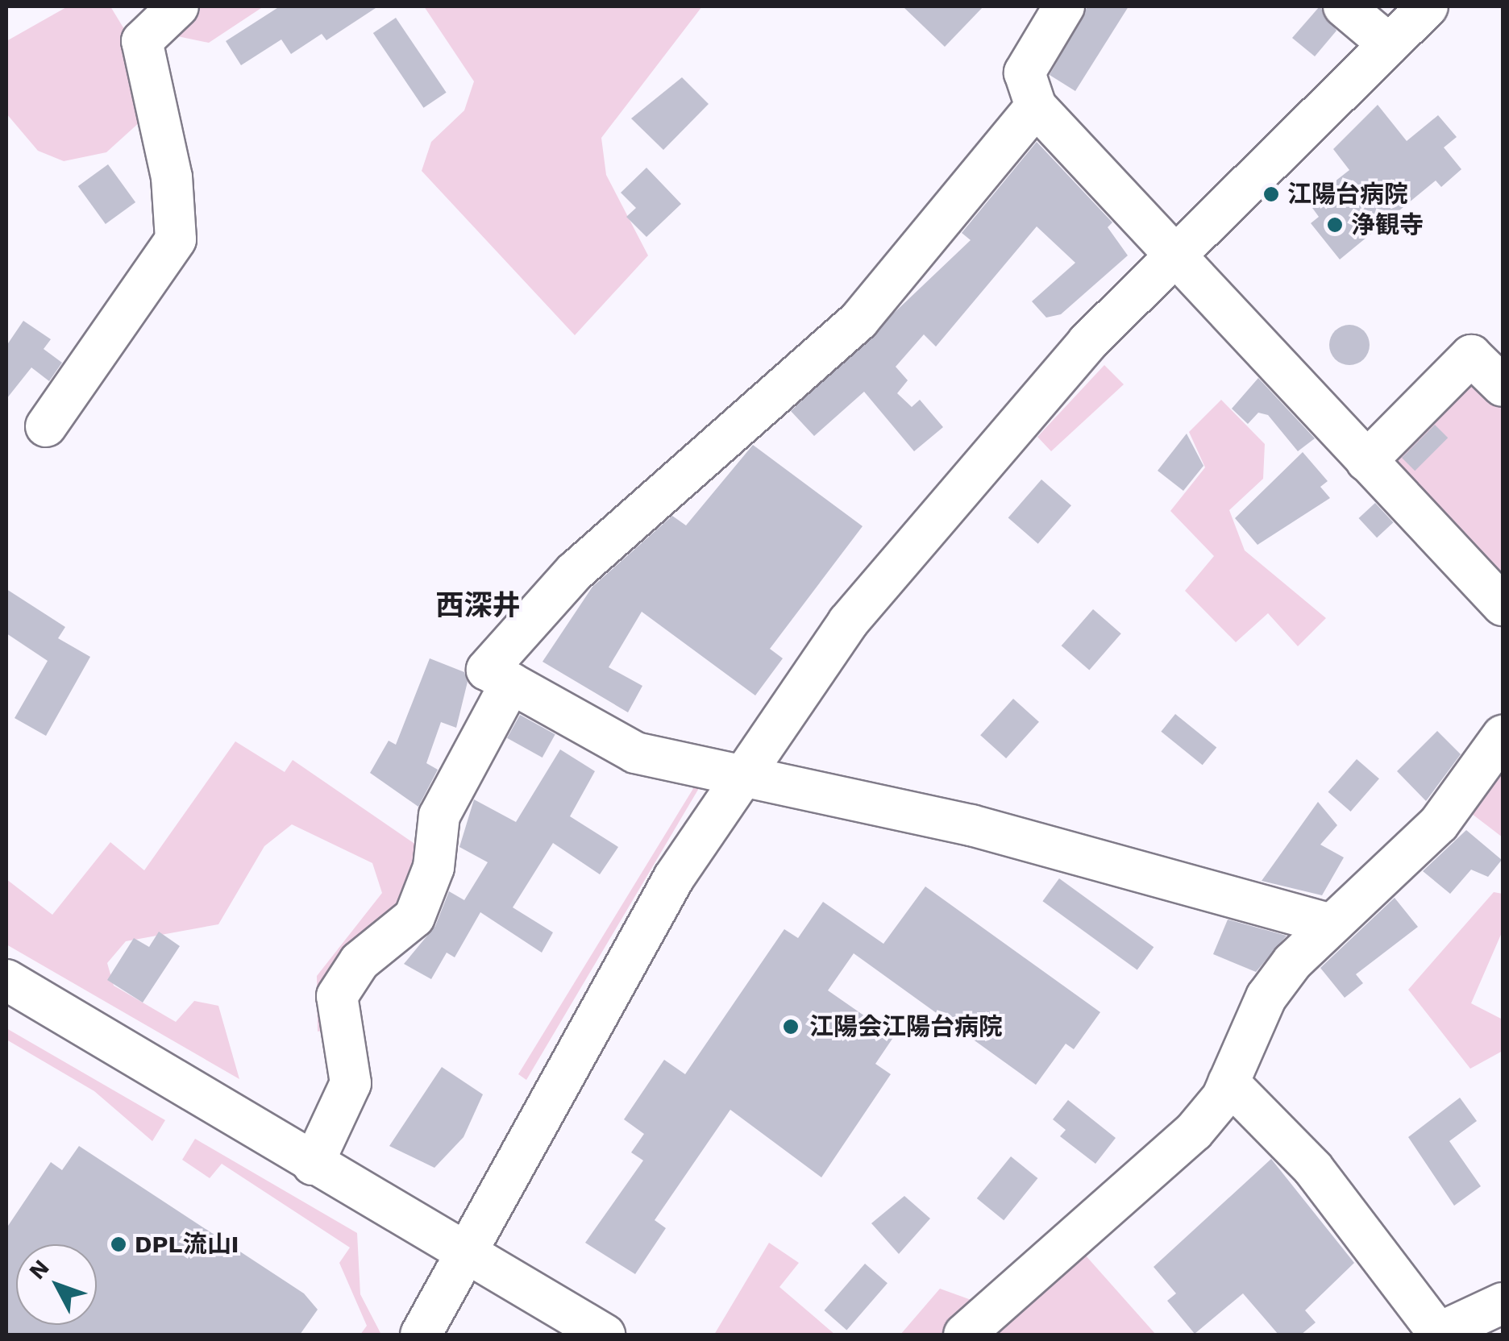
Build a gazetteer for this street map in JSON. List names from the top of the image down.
{
  "districts": ["西深井"],
  "places": [
    "江陽台病院",
    "浄観寺",
    "江陽会江陽台病院",
    "DPL流山I"
  ],
  "north": "top left"
}
